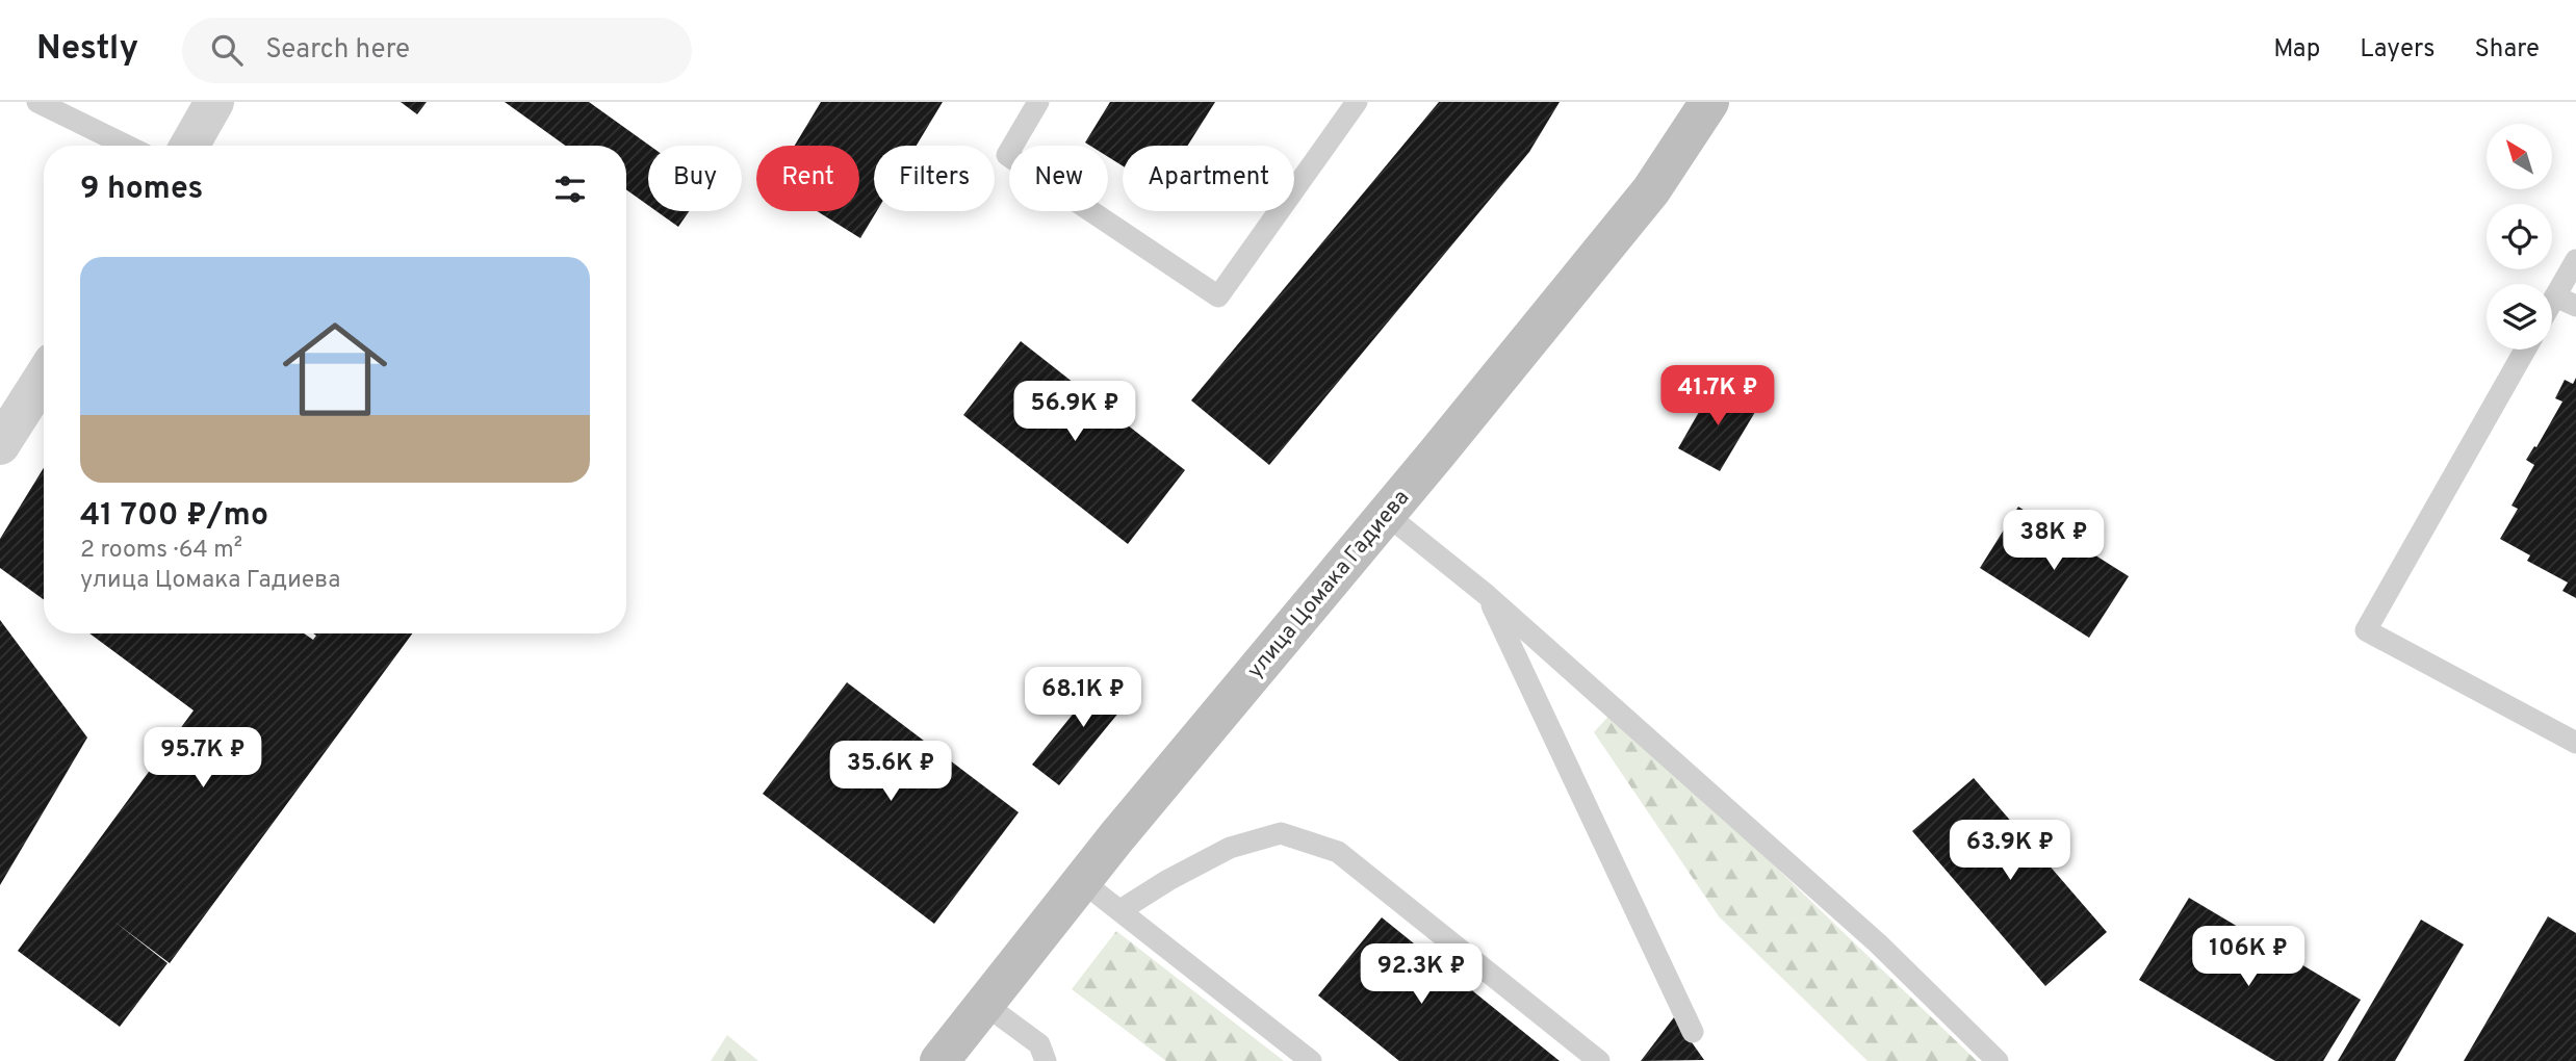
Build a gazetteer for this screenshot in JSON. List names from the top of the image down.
{
  "streets": {
    "main road": ["улица Цомака Гадиева"]
  },
  "north": "top left",
  "page": {
    "header": "Nestly",
    "search": "Search here",
    "nav": ["Map", "Layers", "Share"],
    "chip": [
      "Buy",
      "Rent",
      "Filters",
      "New",
      "Apartment"
    ],
    "heading": "9 homes",
    "list": [
      {
        "name": "41 700 ₽/mo",
        "note": "2 rooms · 64 m² · улица Цомака Гадиева"
      }
    ],
    "price": [
      "41.7K ₽",
      "56.9K ₽",
      "38K ₽",
      "68.1K ₽",
      "95.7K ₽",
      "35.6K ₽",
      "63.9K ₽",
      "106K ₽",
      "92.3K ₽"
    ]
  }
}
